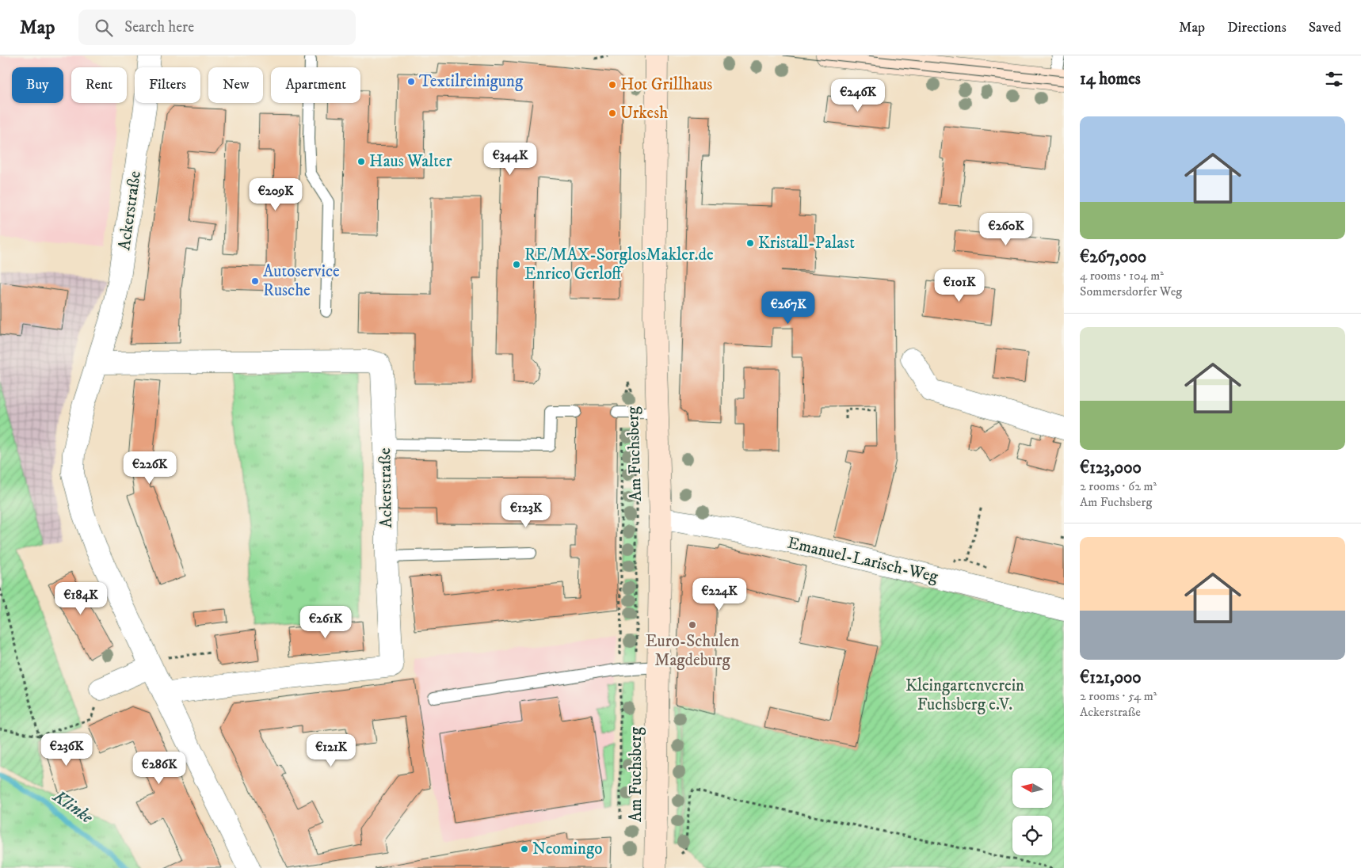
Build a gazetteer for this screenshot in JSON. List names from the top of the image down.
{
  "streets": {
    "main road": ["Am Fuchsberg"],
    "street": ["Ackerstraße", "Emanuel-Larisch-Weg"]
  },
  "crossings": [
    ["Am Fuchsberg", "Emanuel-Larisch-Weg"]
  ],
  "water": ["Klinke"],
  "parks": ["Kleingartenverein Fuchsberg e.V."],
  "places": [
    "Textilreinigung",
    "Hot Grillhaus",
    "Urkesh",
    "Haus Walter",
    "Kristall-Palast",
    "RE/MAX-SorglosMakler.de Enrico Gerloff",
    "Autoservice Rusche",
    "Euro-Schulen Magdeburg",
    "Neomingo"
  ],
  "north": "left",
  "page": {
    "header": "Map",
    "search": "Search here",
    "nav": ["Map", "Directions", "Saved"],
    "heading": "14 homes",
    "chip": [
      "Buy",
      "Rent",
      "Filters",
      "New",
      "Apartment"
    ],
    "price": [
      "€246K",
      "€344K",
      "€209K",
      "€260K",
      "€101K",
      "€267K",
      "€226K",
      "€123K",
      "€224K",
      "€184K",
      "€261K",
      "€236K",
      "€121K",
      "€286K"
    ],
    "list": [
      {
        "name": "€267,000",
        "note": "4 rooms · 104 m² · Sommersdorfer Weg"
      },
      {
        "name": "€123,000",
        "note": "2 rooms · 62 m² · Am Fuchsberg"
      },
      {
        "name": "€121,000",
        "note": "2 rooms · 54 m² · Ackerstraße"
      }
    ]
  }
}
